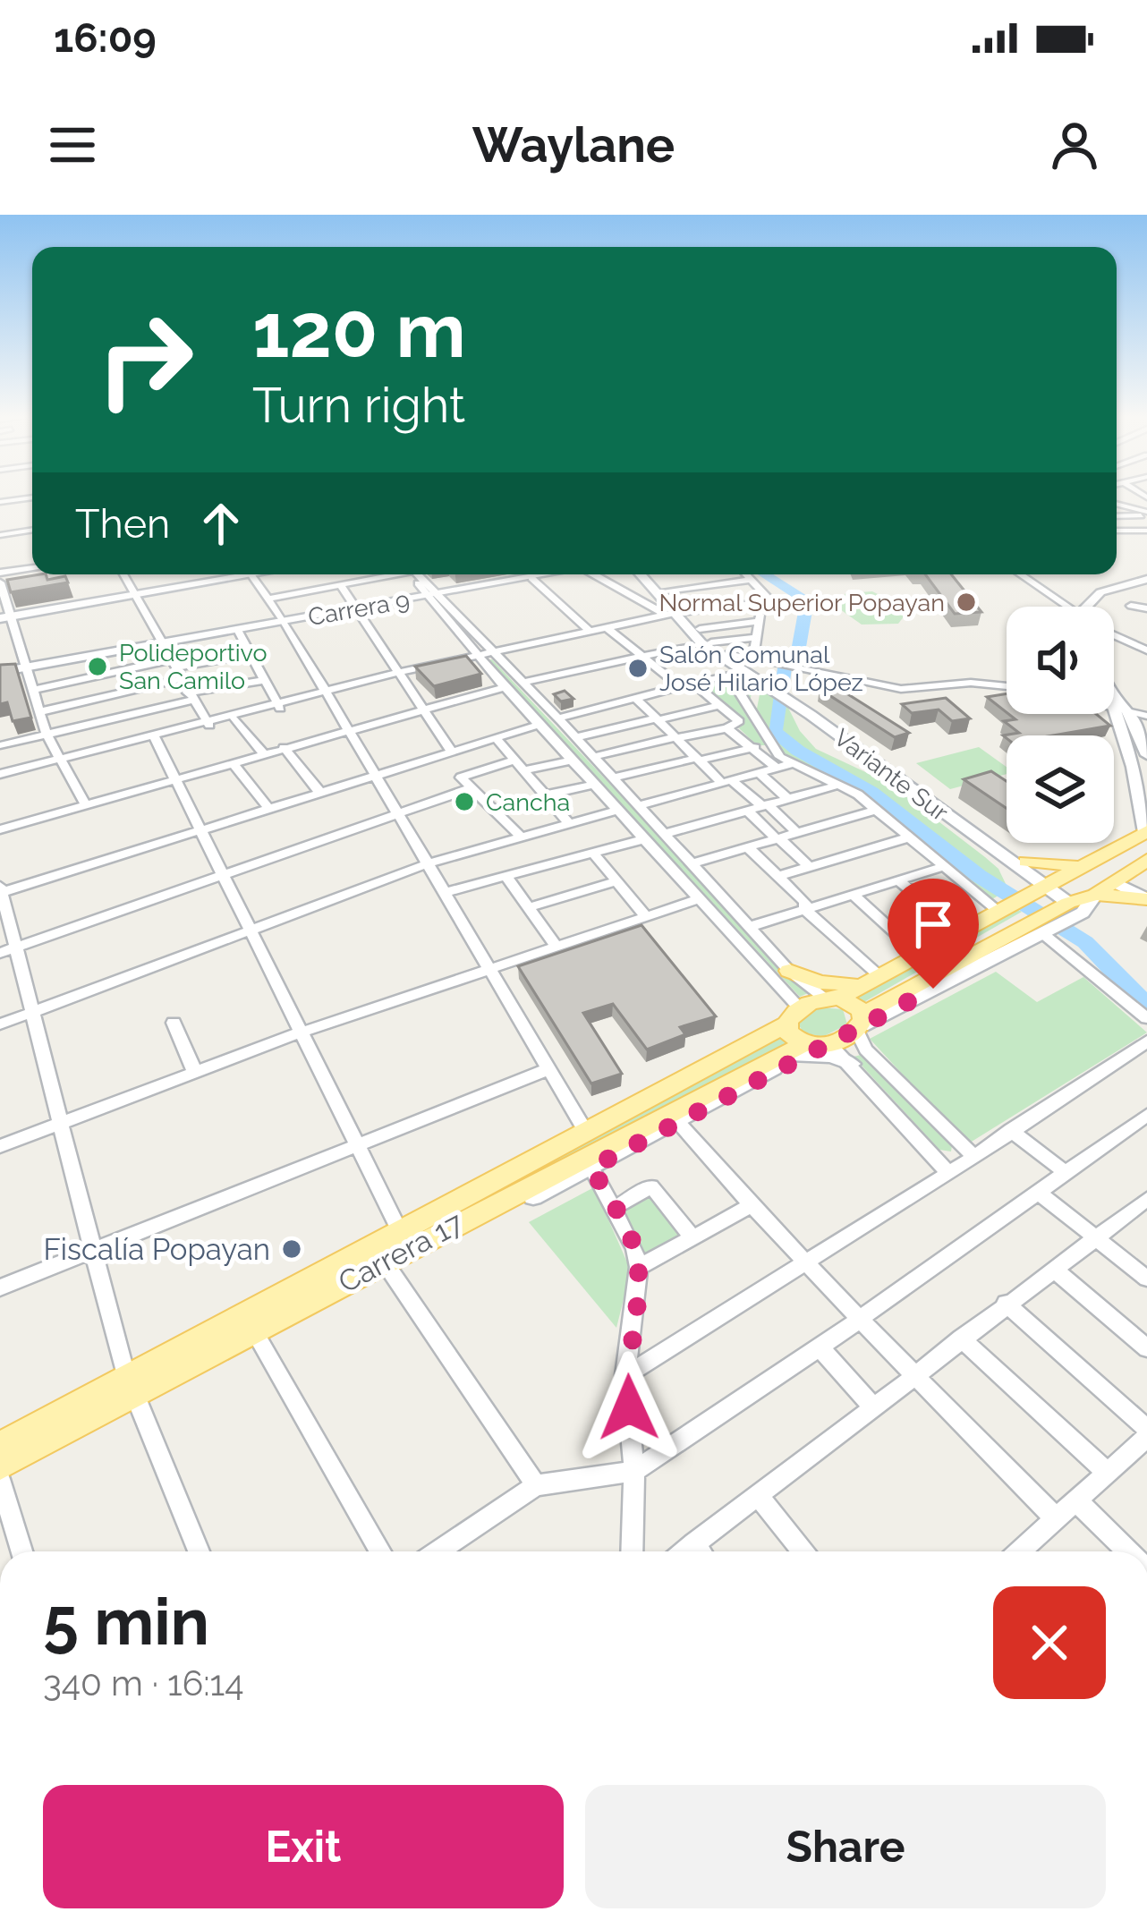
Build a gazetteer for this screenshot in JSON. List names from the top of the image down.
{
  "streets": {
    "main road": ["Carrera 9", "Variante Sur", "Carrera 17"]
  },
  "places": [
    "Normal Superior Popayan",
    "Polideportivo San Camilo",
    "Salón Comunal José Hilario López",
    "Cancha",
    "Fiscalía Popayan"
  ],
  "page": {
    "status": "16:09",
    "header": "Waylane",
    "turn": ["120 m", "Turn right"],
    "then": "Then",
    "heading": ["5 min", "340 m · 16:14"],
    "buttons": ["Exit", "Share"]
  }
}
